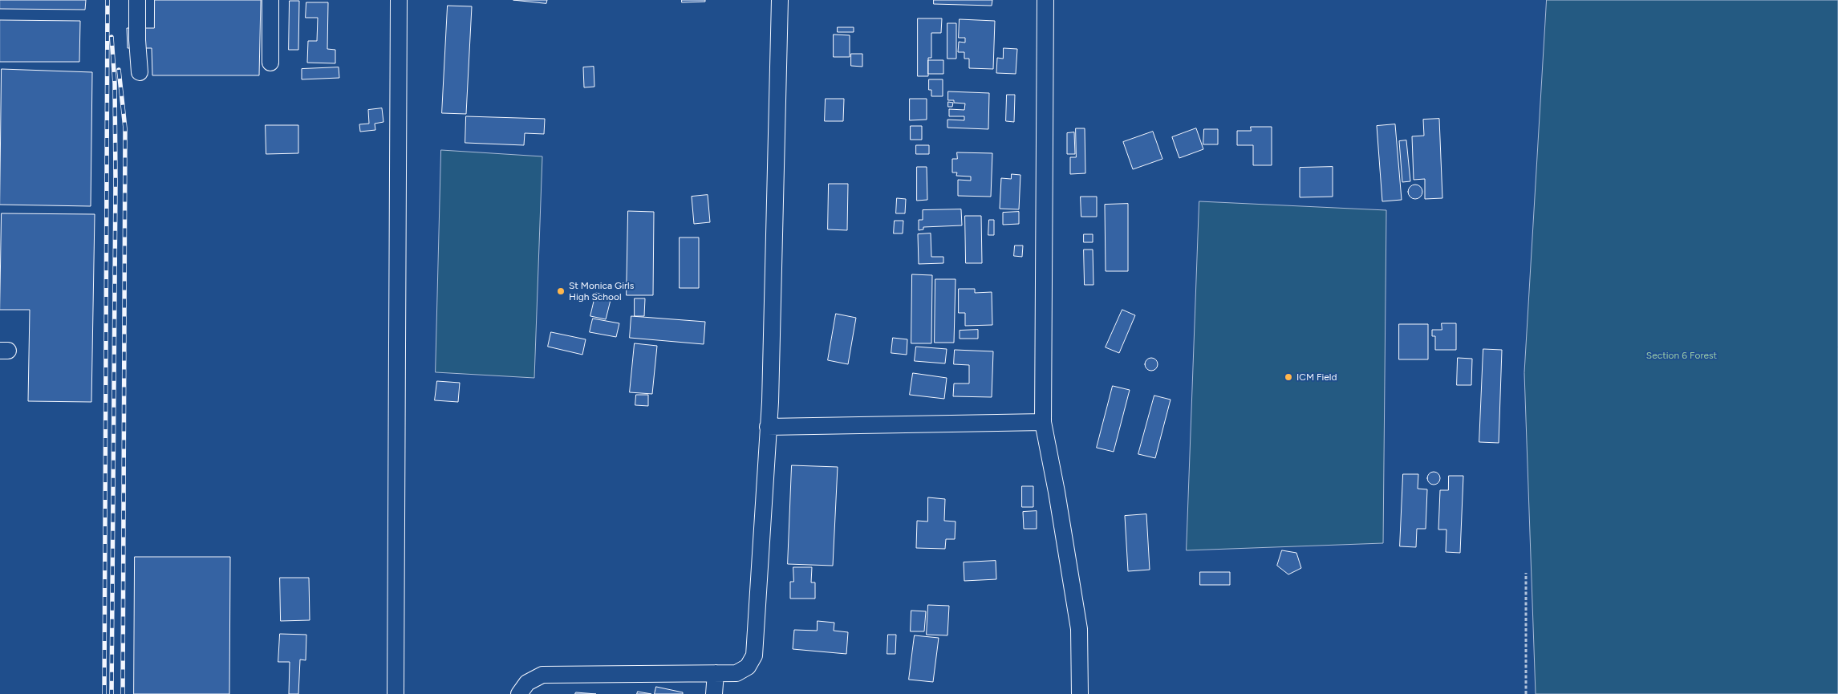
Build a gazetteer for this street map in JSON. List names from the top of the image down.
{
  "parks": ["Section 6 Forest"],
  "places": ["St Monica Girls High School", "ICM Field"]
}
